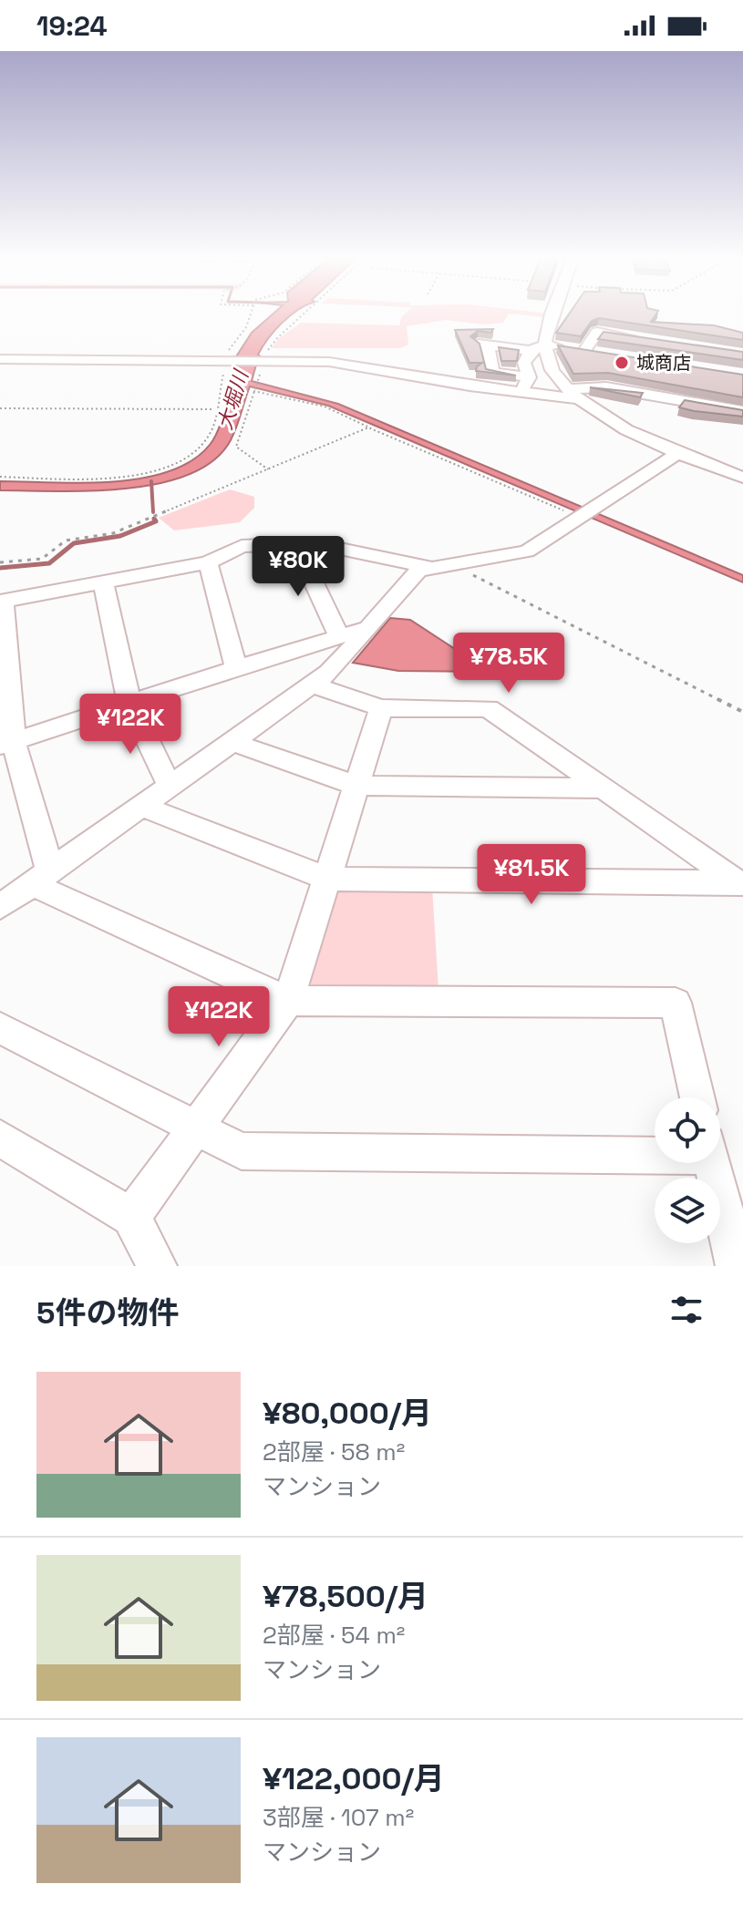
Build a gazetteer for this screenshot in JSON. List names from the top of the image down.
{
  "water": ["大堀川"],
  "places": ["城商店"],
  "page": {
    "status": "19:24",
    "price": [
      "¥80K",
      "¥78.5K",
      "¥122K",
      "¥81.5K",
      "¥122K"
    ],
    "heading": "5件の物件",
    "list": [
      {
        "name": "¥80,000/月",
        "note": "2部屋 · 58 m² · マンション"
      },
      {
        "name": "¥78,500/月",
        "note": "2部屋 · 54 m² · マンション"
      },
      {
        "name": "¥122,000/月",
        "note": "3部屋 · 107 m² · マンション"
      }
    ]
  }
}
